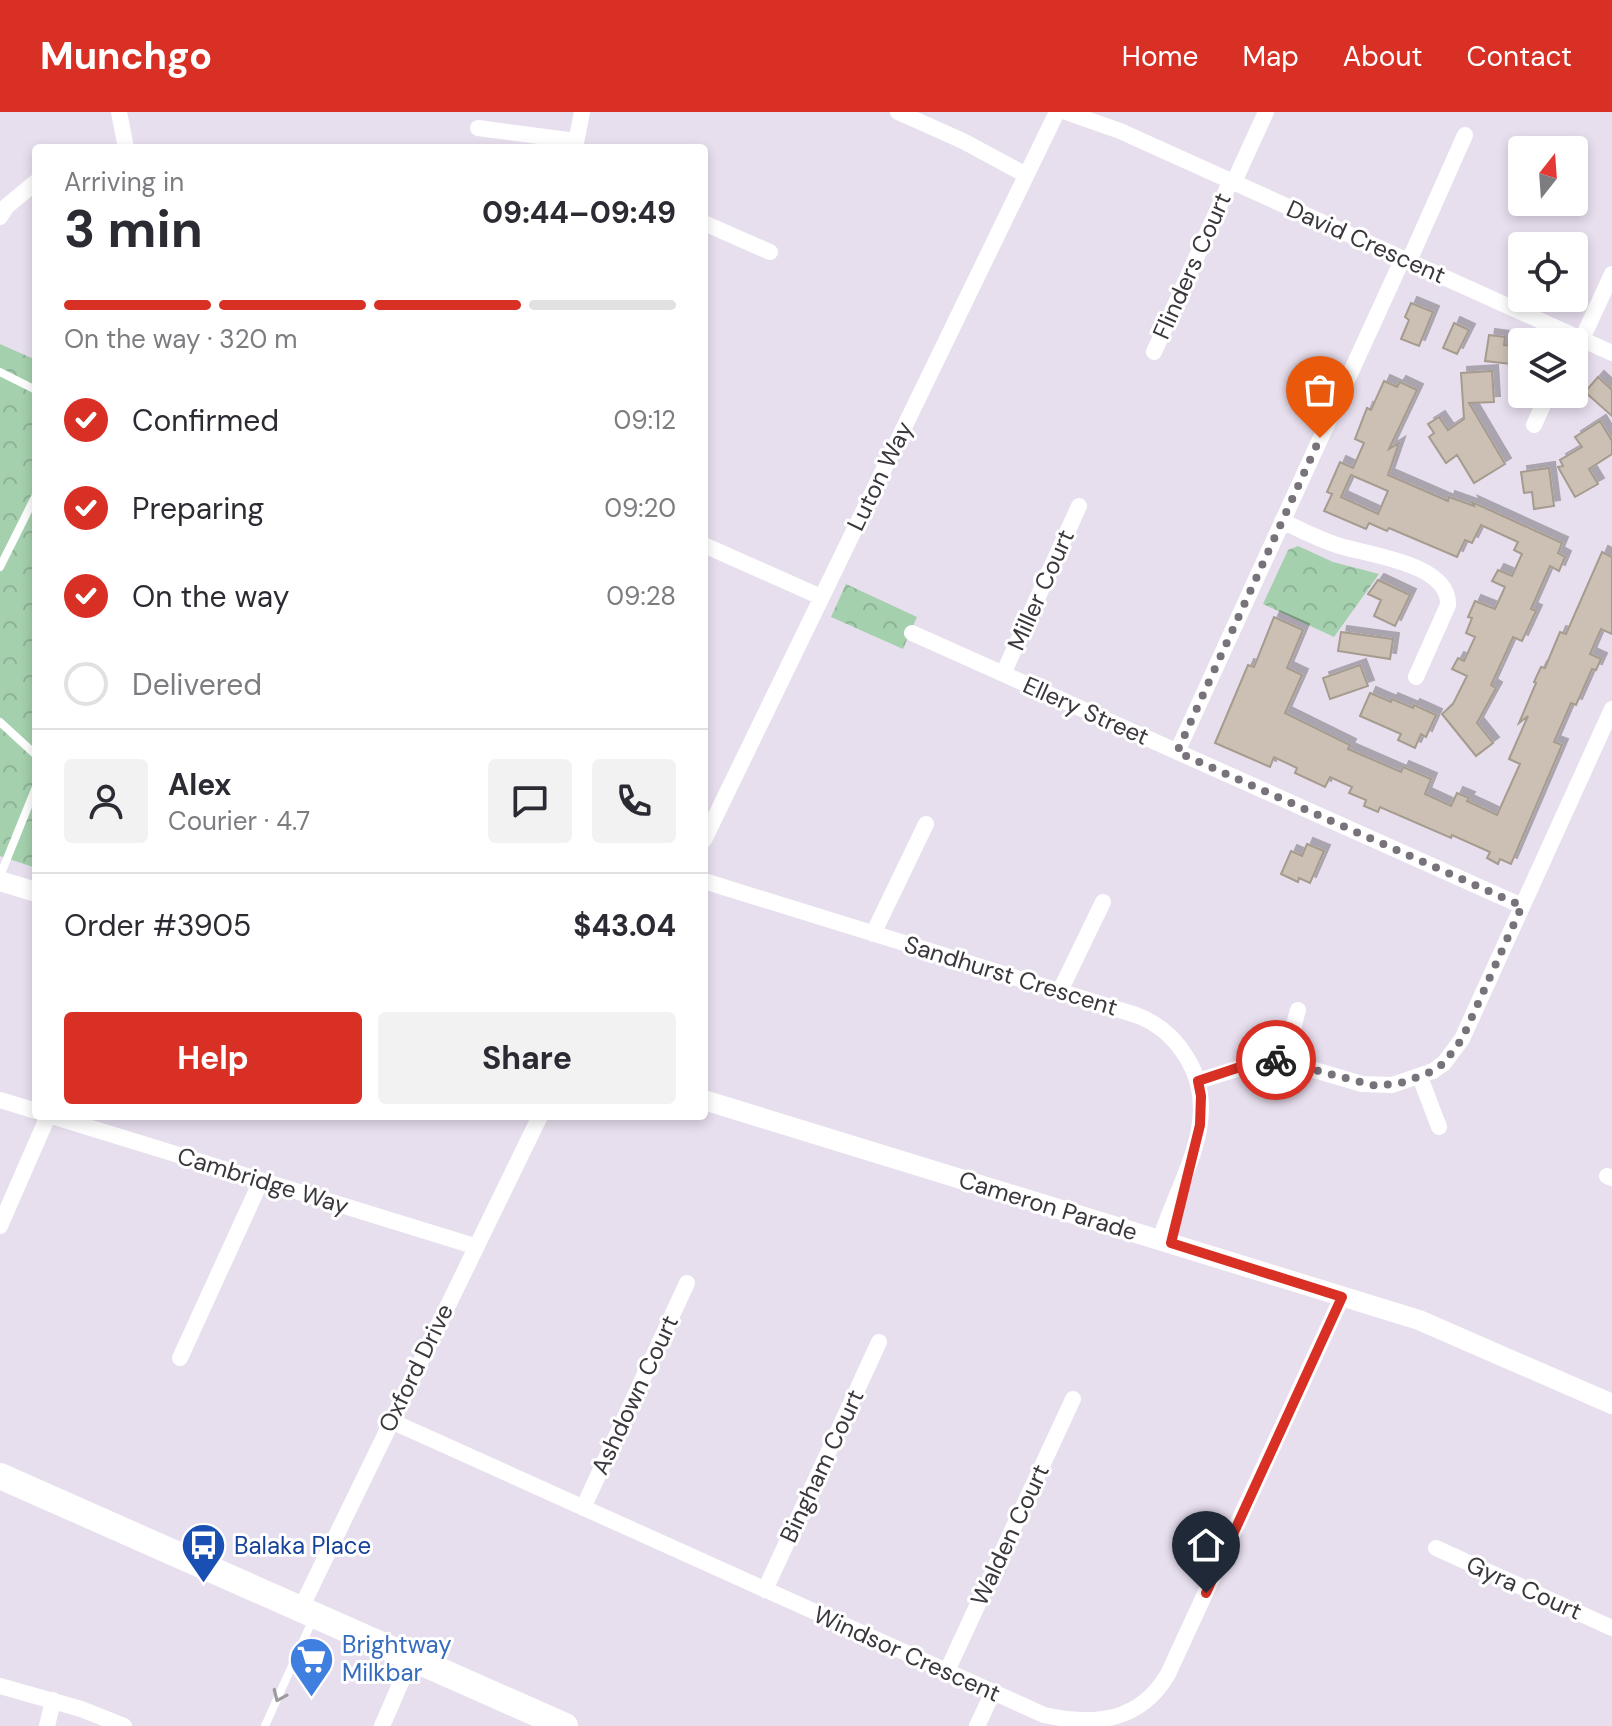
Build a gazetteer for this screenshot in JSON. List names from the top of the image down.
{
  "streets": {
    "street": [
      "David Crescent",
      "Flinders Court",
      "Luton Way",
      "Miller Court",
      "Ellery Street",
      "Sandhurst Crescent",
      "Cambridge Way",
      "Cameron Parade",
      "Oxford Drive",
      "Ashdown Court",
      "Bingham Court",
      "Walden Court",
      "Gyra Court",
      "Windsor Crescent"
    ]
  },
  "crossings": [
    ["David Crescent", "Flinders Court"],
    ["Miller Court", "Ellery Street"],
    ["Sandhurst Crescent", "Cameron Parade"],
    ["Cambridge Way", "Oxford Drive"],
    ["Cameron Parade", "Windsor Crescent"],
    ["Oxford Drive", "Windsor Crescent"],
    ["Ashdown Court", "Windsor Crescent"],
    ["Bingham Court", "Windsor Crescent"],
    ["Walden Court", "Windsor Crescent"]
  ],
  "places": {
    "bus stop": ["Balaka Place"],
    "supermarket": ["Brightway Milkbar"]
  },
  "north": "top",
  "page": {
    "header": "Munchgo",
    "nav": [
      "Home",
      "Map",
      "About",
      "Contact"
    ],
    "heading": ["3 min", "Arriving in", "09:44–09:49"],
    "panel": [
      "Alex",
      "Courier · 4.7",
      "Order #3905",
      "$43.04"
    ],
    "bar": "On the way · 320 m",
    "list": [
      ["Confirmed", "09:12"],
      ["Preparing", "09:20"],
      ["On the way", "09:28"],
      "Delivered"
    ],
    "buttons": ["Help", "Share"]
  }
}
